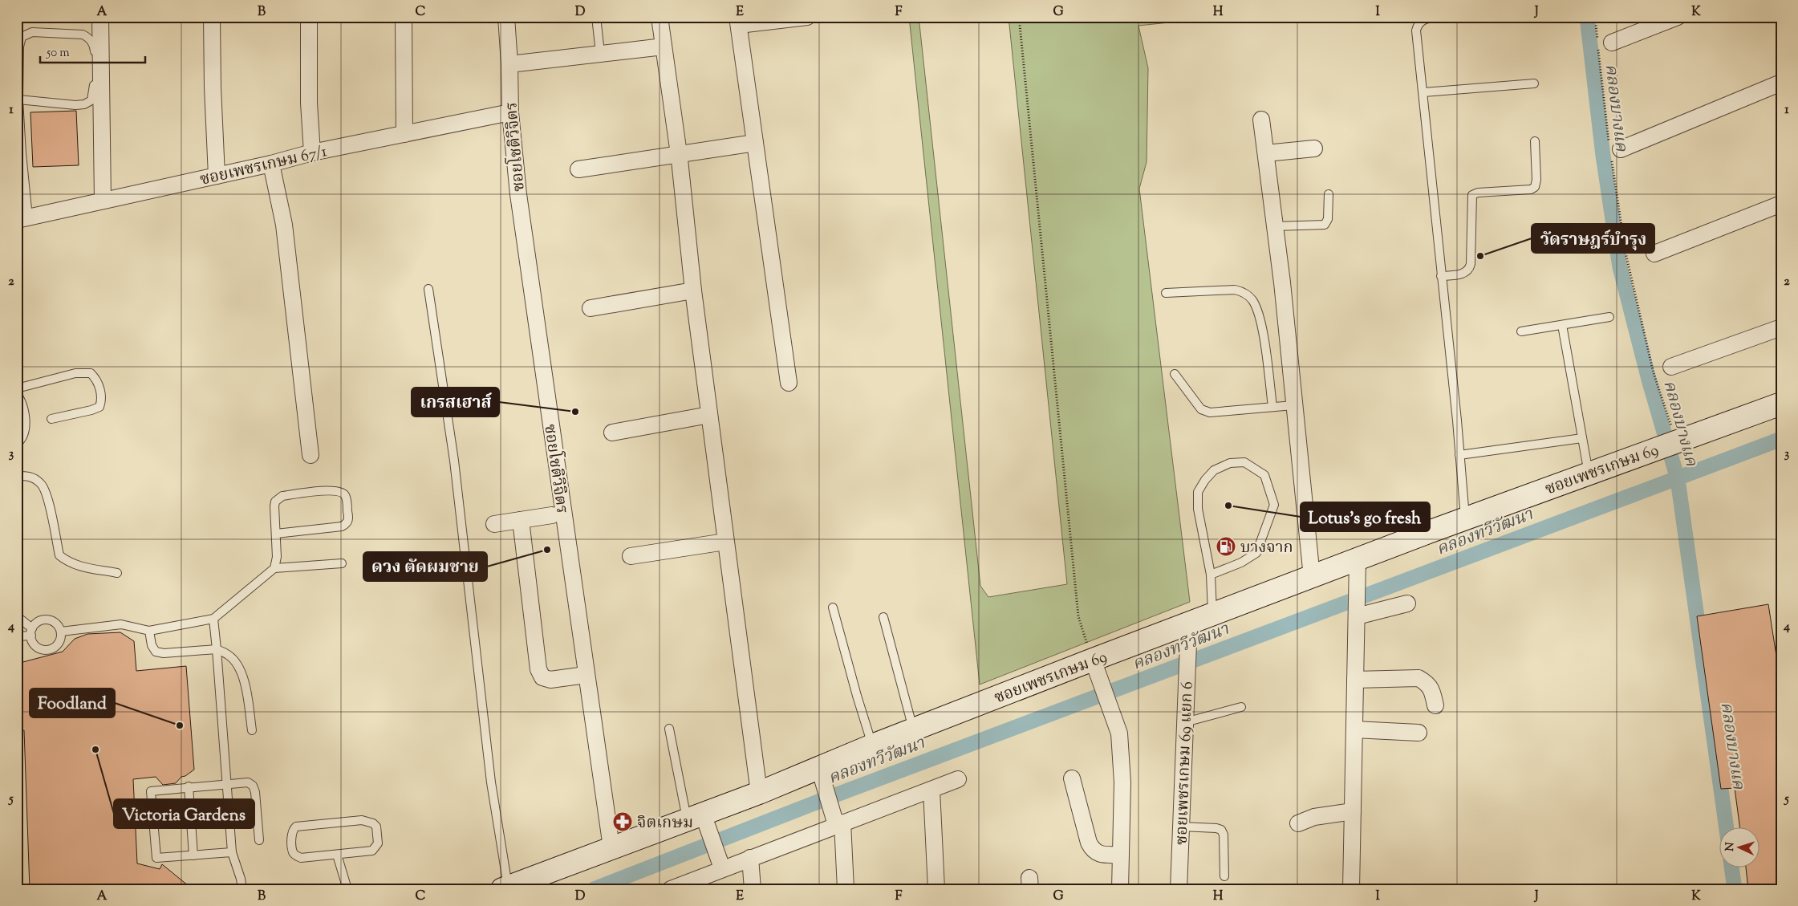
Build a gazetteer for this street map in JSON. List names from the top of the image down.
{
  "streets": {
    "main road": ["ซอยเพชรเกษม 69"],
    "street": ["ซอยโชติวิจิตร", "ซอยเพชรเกษม 67/1", "ซอยเพชรเกษม 69 แยก 6"]
  },
  "crossings": [
    ["ซอยโชติวิจิตร", "ซอยเพชรเกษม 67/1"],
    ["ซอยโชติวิจิตร", "ซอยเพชรเกษม 69"],
    ["ซอยเพชรเกษม 69", "ซอยเพชรเกษม 69 แยก 6"]
  ],
  "water": ["คลองบางแค", "คลองทวีวัฒนา"],
  "places": {
    "other": [
      "วัดราษฎร์บำรุง",
      "เกรสเฮาส์",
      "Lotus's go fresh",
      "ดวง ตัดผมชาย",
      "Foodland",
      "Victoria Gardens"
    ],
    "fuel station": ["บางจาก"],
    "pharmacy": ["จิตเกษม"]
  },
  "scale_bar": "50 m",
  "north": "left",
  "grid": {
    "columns": [
      "A",
      "B",
      "C",
      "D",
      "E",
      "F",
      "G",
      "H",
      "I",
      "J",
      "K"
    ],
    "rows": [
      "1",
      "2",
      "3",
      "4",
      "5"
    ]
  }
}
